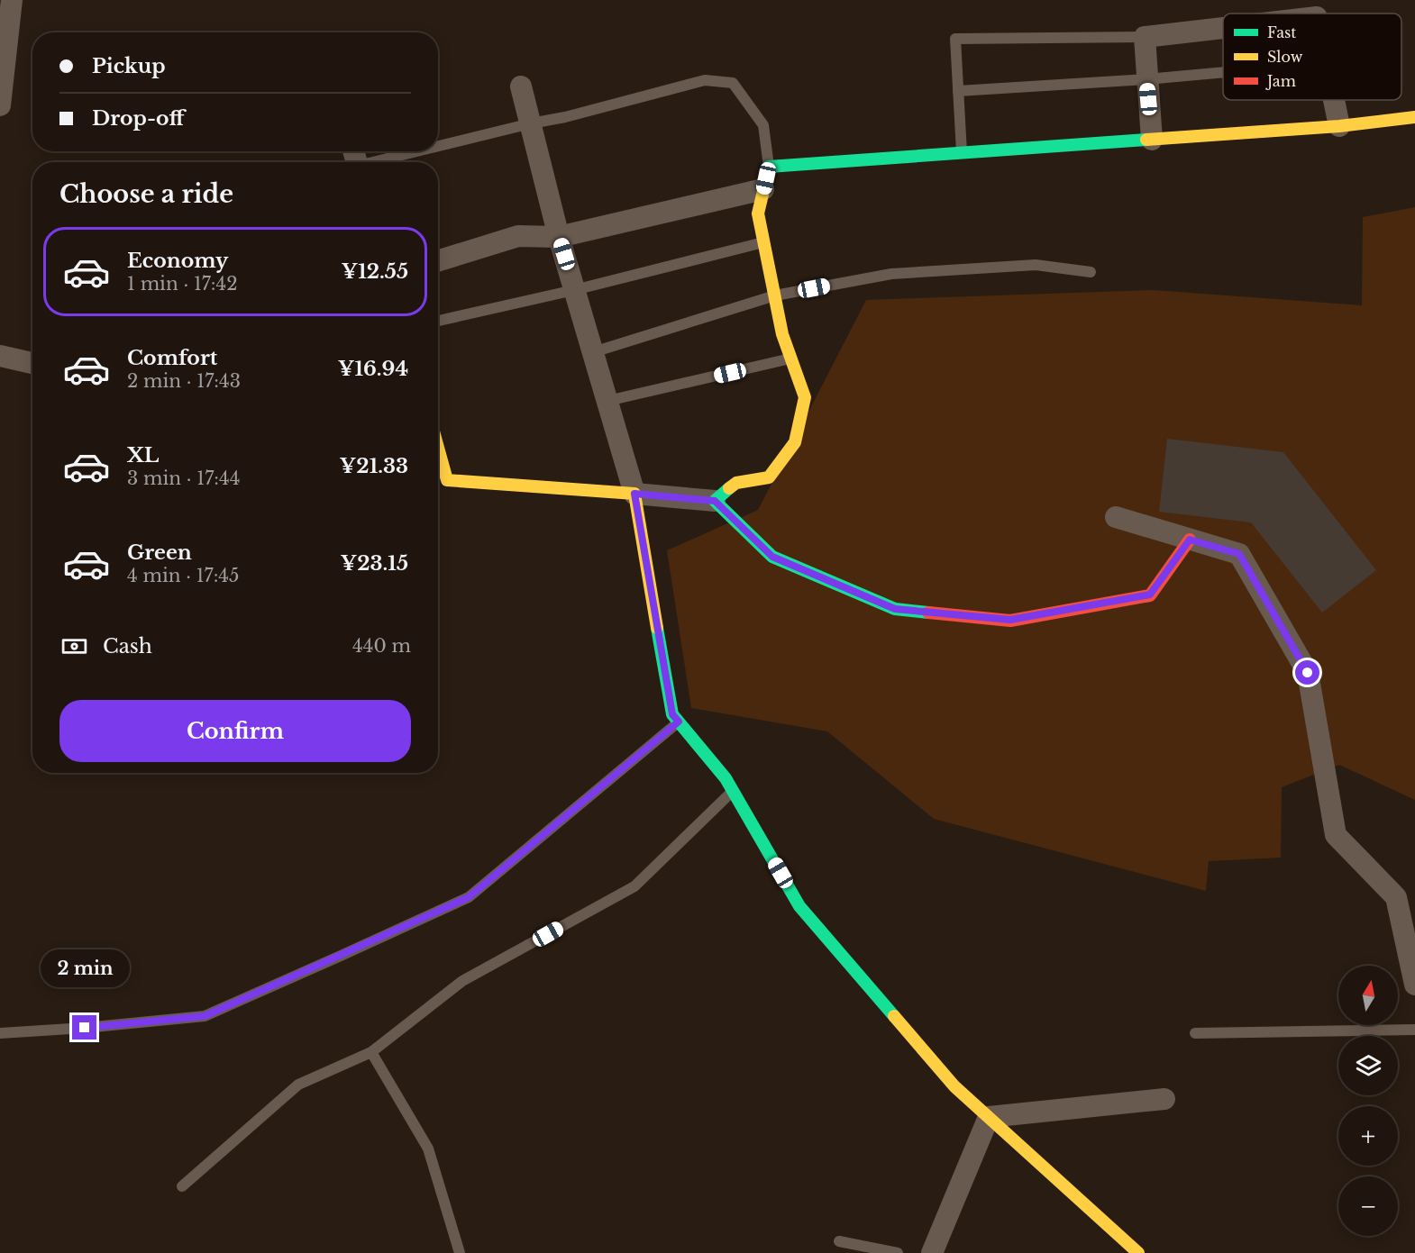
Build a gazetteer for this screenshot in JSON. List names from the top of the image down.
{
  "legend": ["Fast", "Slow", "Jam"],
  "north": "top",
  "page": {
    "banner": ["Pickup", "Drop-off"],
    "heading": "Choose a ride",
    "list": [
      {
        "name": "Economy",
        "note": "1 min · 17:42",
        "value": "¥12.55"
      },
      {
        "name": "Comfort",
        "note": "2 min · 17:43",
        "value": "¥16.94"
      },
      {
        "name": "XL",
        "note": "3 min · 17:44",
        "value": "¥21.33"
      },
      {
        "name": "Green",
        "note": "4 min · 17:45",
        "value": "¥23.15"
      }
    ],
    "pay": ["Cash", "440 m"],
    "buttons": "Confirm",
    "bubble": "2 min",
    "map_buttons": ["+", "−"]
  }
}
